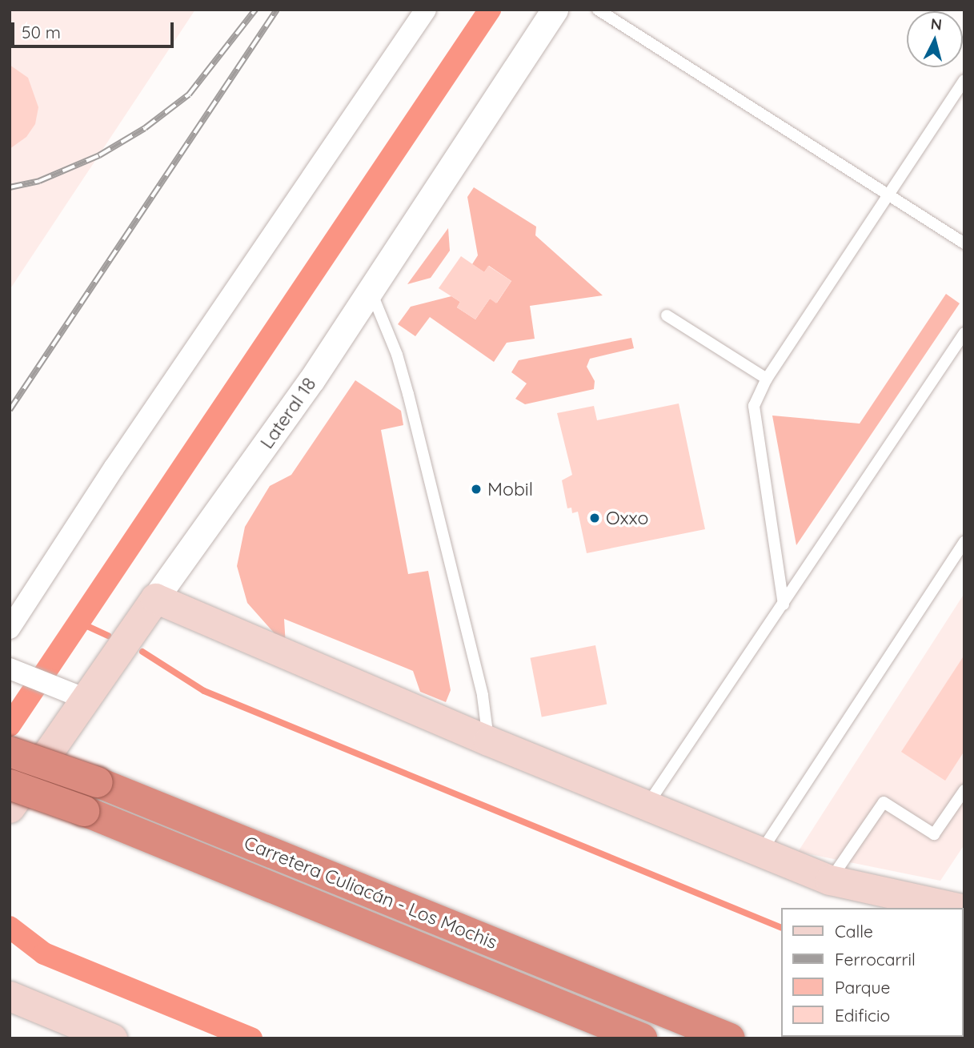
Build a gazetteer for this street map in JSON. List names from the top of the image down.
{
  "streets": {
    "highway": ["Carretera Culiacán - Los Mochis"],
    "main road": ["Lateral 18"]
  },
  "places": ["Mobil", "Oxxo"],
  "legend": [
    "Calle",
    "Ferrocarril",
    "Parque",
    "Edificio"
  ],
  "scale_bar": "50 m",
  "north": "top"
}
